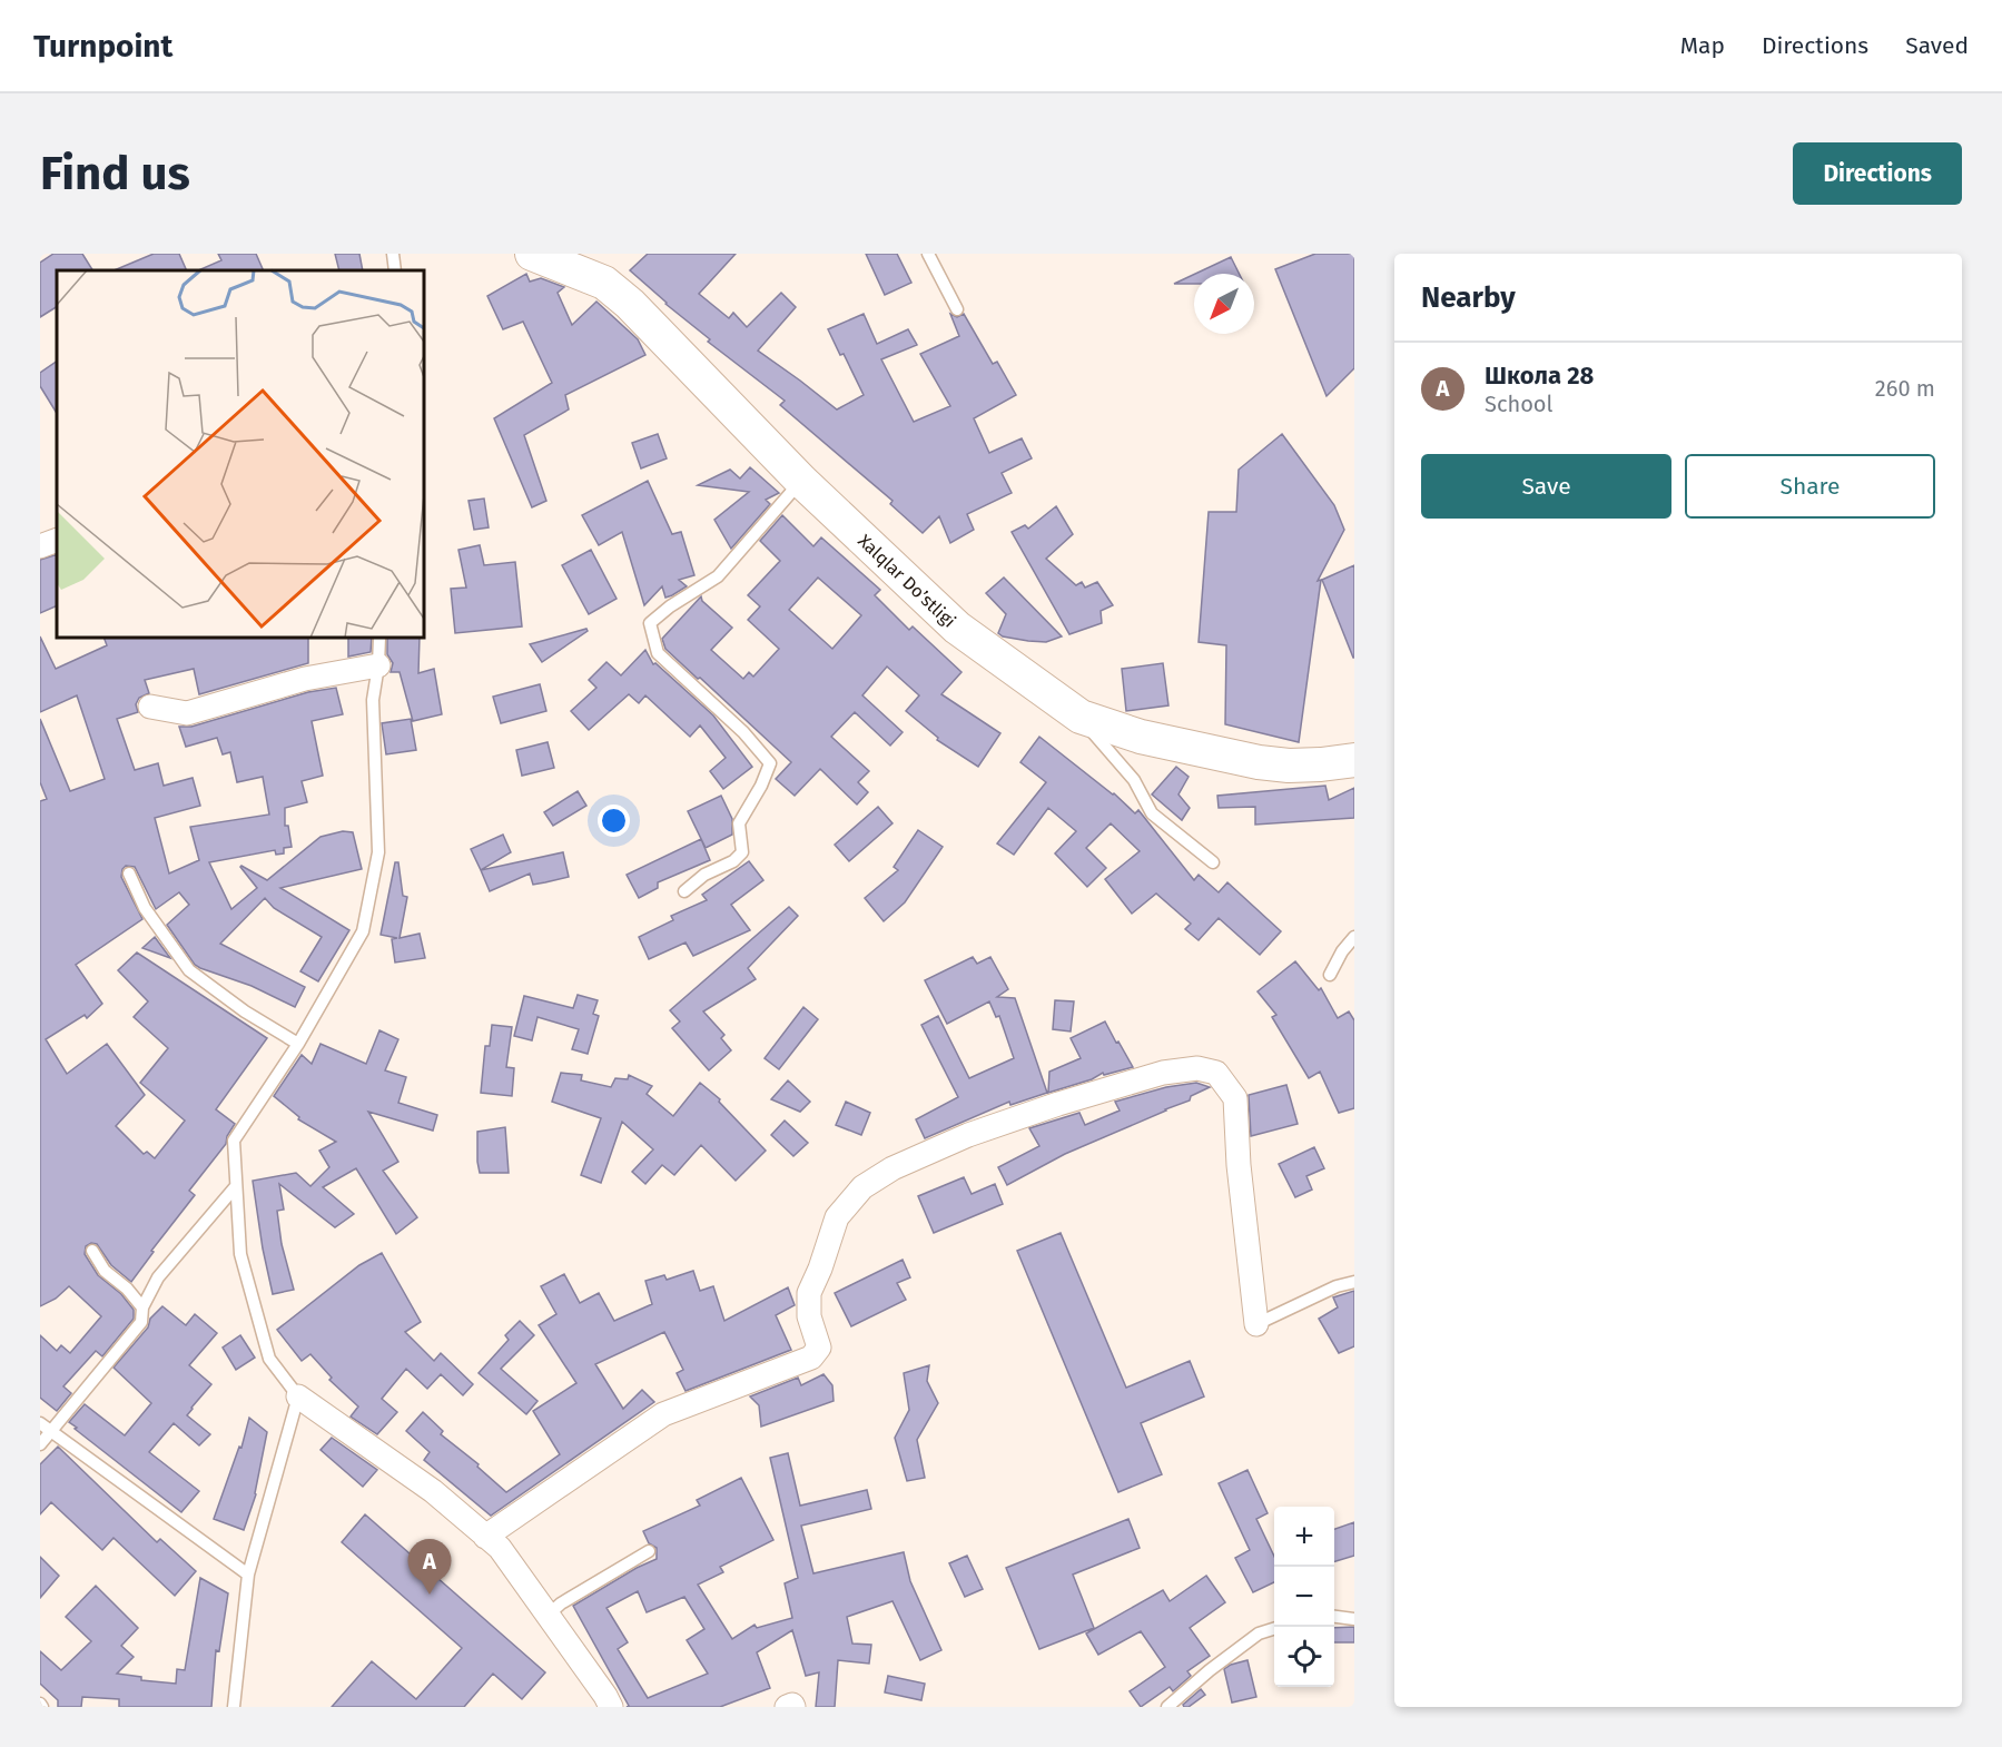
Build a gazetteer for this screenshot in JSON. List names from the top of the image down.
{
  "streets": {
    "main road": ["Xalqlar Do’stligi"]
  },
  "north": "bottom left",
  "page": {
    "header": "Turnpoint",
    "nav": ["Map", "Directions", "Saved"],
    "buttons": [
      "Directions",
      ["Save", "Share"]
    ],
    "title": "Find us",
    "heading": "Nearby",
    "list": [
      {
        "mark": "A",
        "name": "Школа 28",
        "note": "School",
        "value": "260 m"
      }
    ],
    "map_buttons": ["+", "−"],
    "pins": "A"
  }
}
